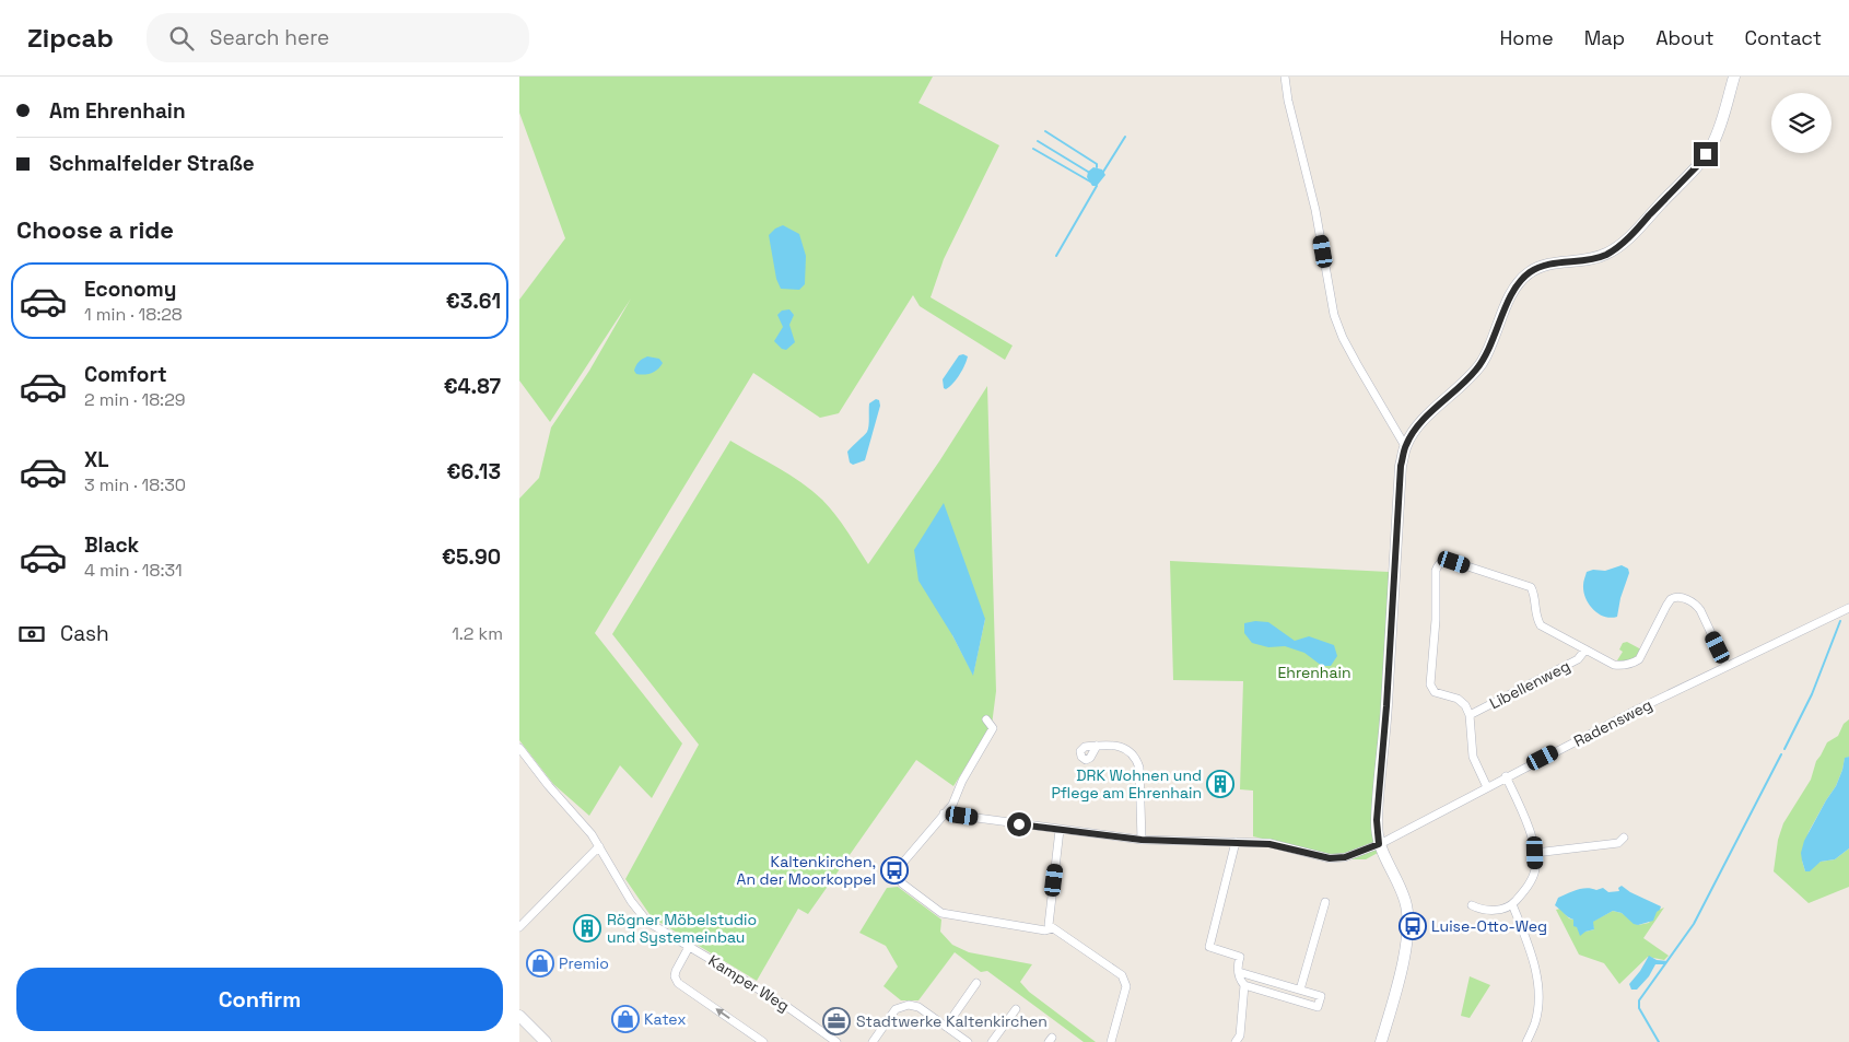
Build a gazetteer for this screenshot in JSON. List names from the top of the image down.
{
  "streets": {
    "street": ["Libellenweg", "Radensweg", "Kamper Weg"]
  },
  "parks": ["Ehrenhain"],
  "places": {
    "building": ["DRK Wohnen und Pflege am Ehrenhain", "Rögner Möbelstudio und Systemeinbau"],
    "bus stop": ["Kaltenkirchen, An der Moorkoppel", "Luise-Otto-Weg"],
    "shop": ["Premio", "Katex"],
    "office": ["Stadtwerke Kaltenkirchen"]
  },
  "page": {
    "header": "Zipcab",
    "search": "Search here",
    "nav": [
      "Home",
      "Map",
      "About",
      "Contact"
    ],
    "banner": ["Am Ehrenhain", "Schmalfelder Straße"],
    "heading": "Choose a ride",
    "list": [
      {
        "name": "Economy",
        "note": "1 min · 18:28",
        "value": "€3.61"
      },
      {
        "name": "Comfort",
        "note": "2 min · 18:29",
        "value": "€4.87"
      },
      {
        "name": "XL",
        "note": "3 min · 18:30",
        "value": "€6.13"
      },
      {
        "name": "Black",
        "note": "4 min · 18:31",
        "value": "€5.90"
      }
    ],
    "pay": ["Cash", "1.2 km"],
    "buttons": "Confirm"
  }
}
